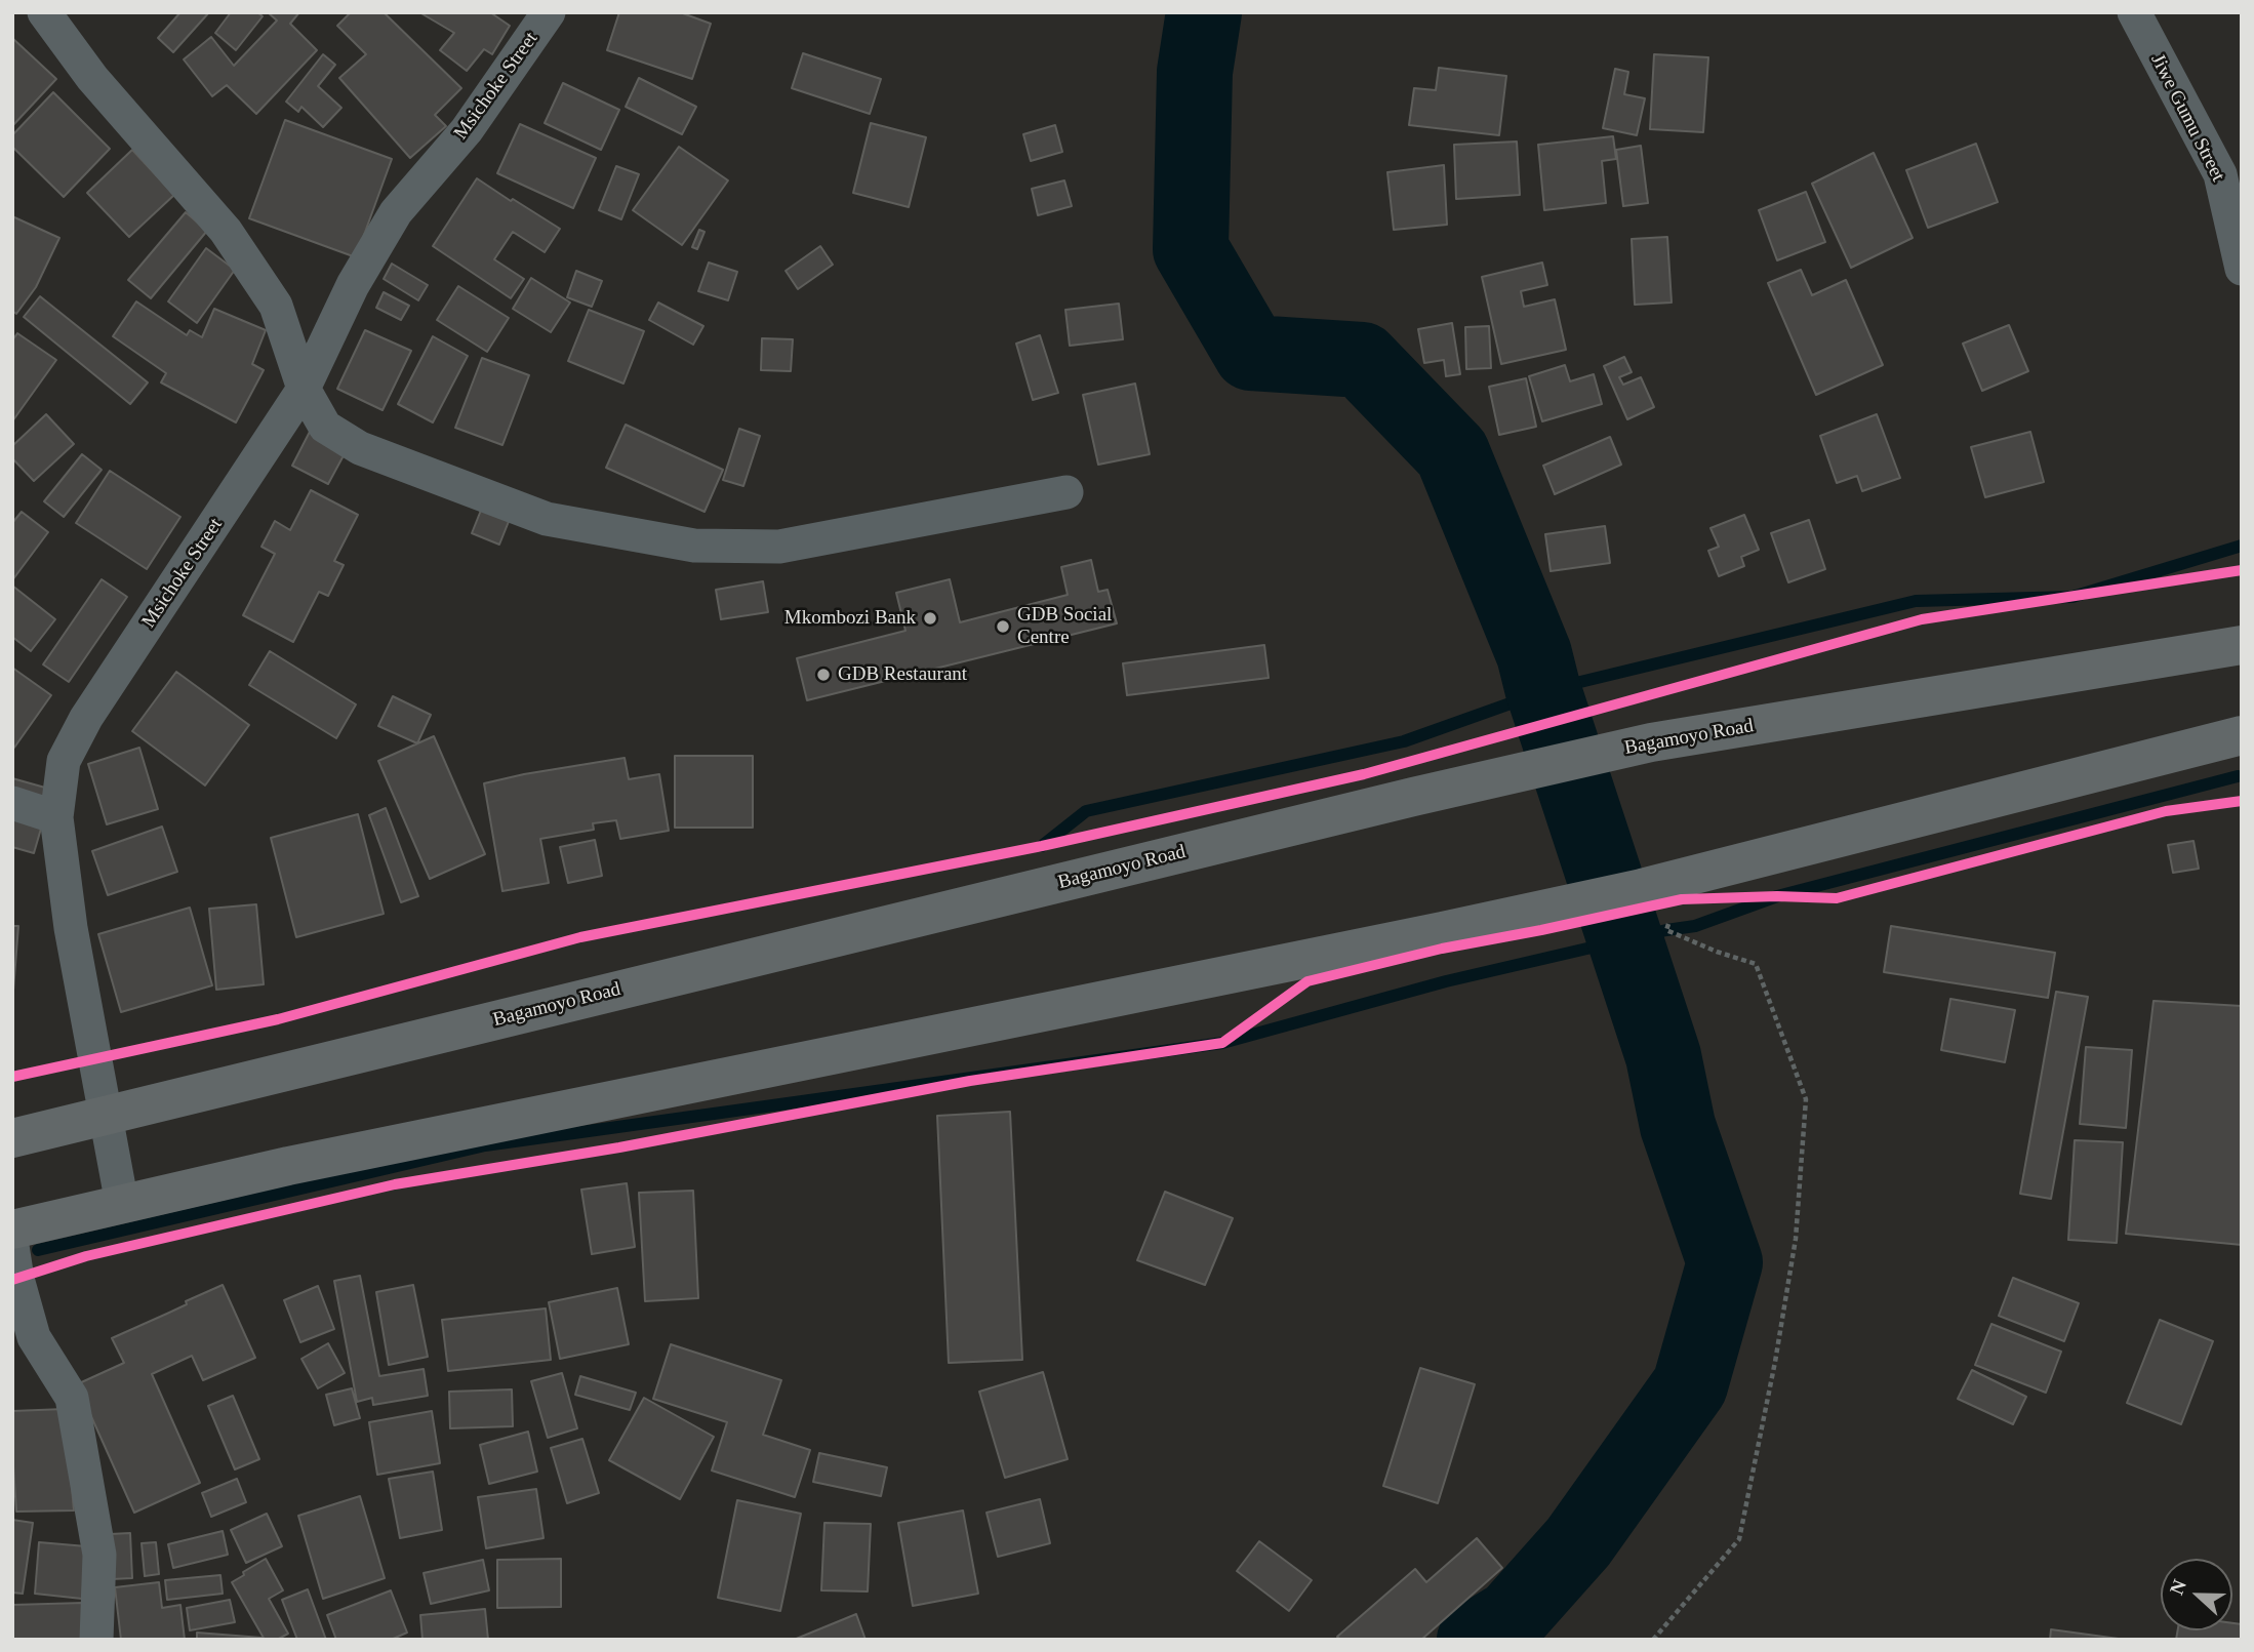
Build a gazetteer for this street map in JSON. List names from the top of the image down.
{
  "streets": {
    "highway": ["Bagamoyo Road"],
    "street": ["Msichoke Street", "Jiwe Gumu Street"]
  },
  "crossings": [
    ["Msichoke Street", "Bagamoyo Road"]
  ],
  "places": ["Mkombozi Bank", "GDB Social Centre", "GDB Restaurant"],
  "north": "left"
}
